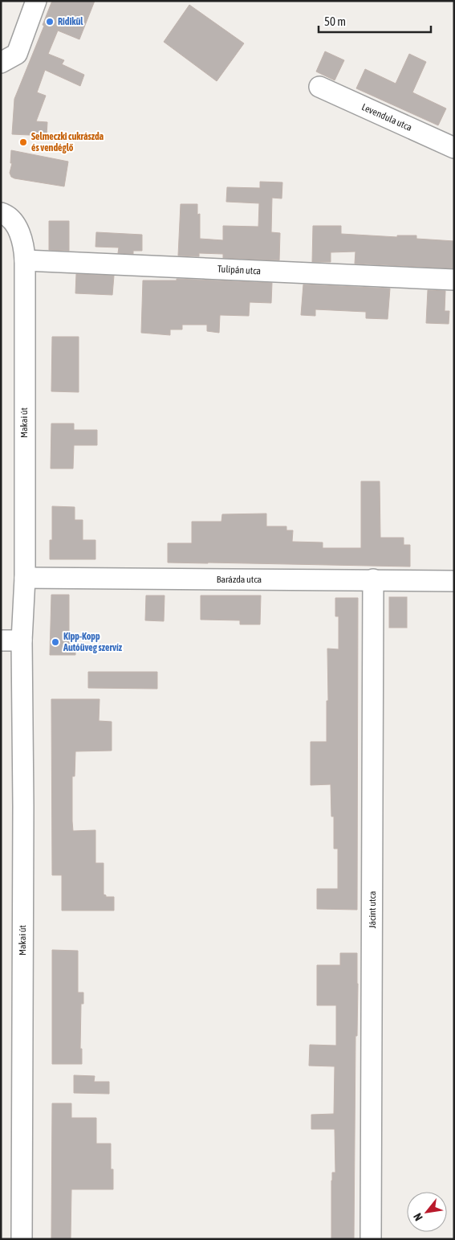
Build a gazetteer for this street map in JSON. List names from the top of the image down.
{
  "streets": {
    "street": [
      "Levendula utca",
      "Tulipán utca",
      "Makai út",
      "Barázda utca",
      "Jácint utca"
    ]
  },
  "crossings": [
    ["Tulipán utca", "Makai út"],
    ["Makai út", "Barázda utca"],
    ["Barázda utca", "Jácint utca"]
  ],
  "places": ["Ridikül", "Selmeczki cukrászda és vendéglő", "Kipp-Kopp Autóüveg szervíz"],
  "scale_bar": "50 m",
  "north": "bottom left"
}
